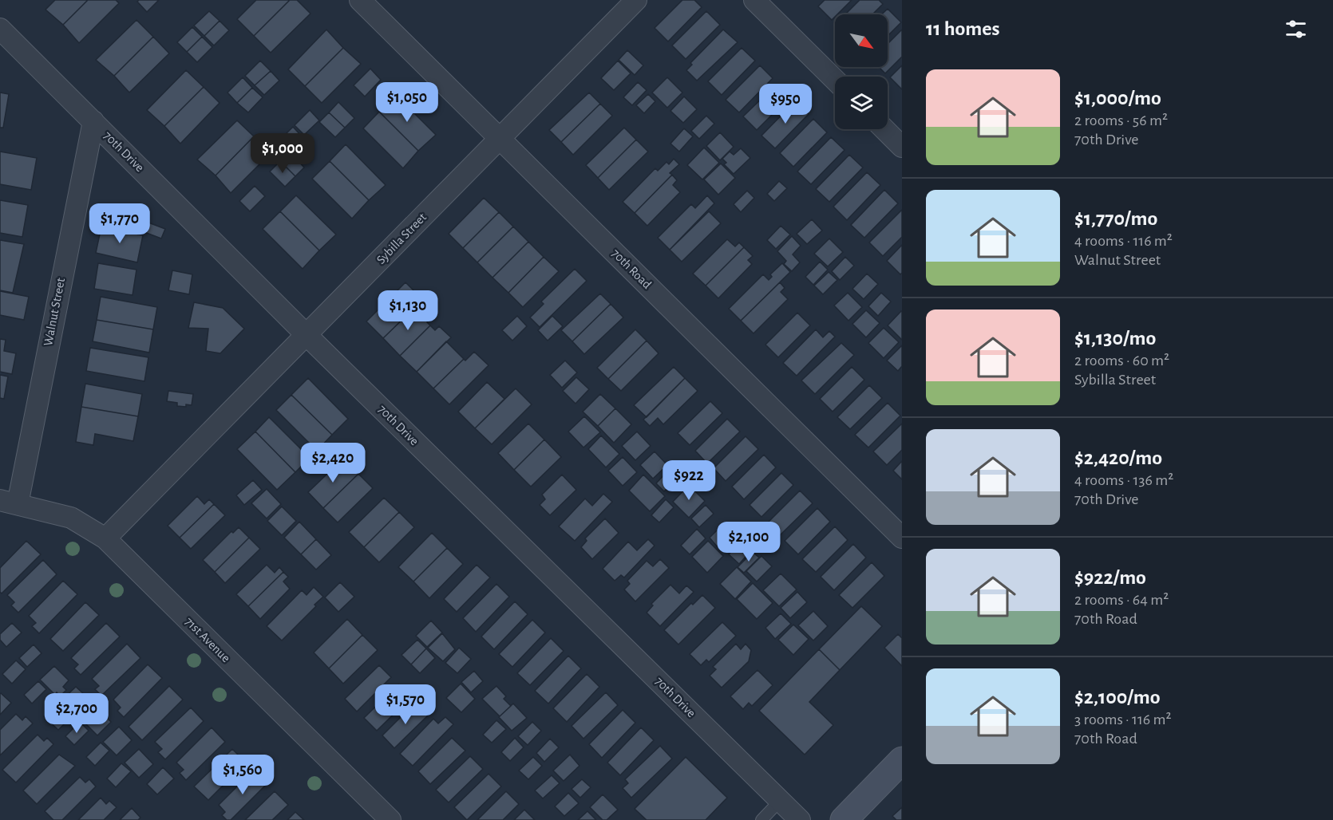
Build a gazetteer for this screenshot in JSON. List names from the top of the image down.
{
  "streets": {
    "street": [
      "70th Drive",
      "Sybilla Street",
      "70th Road",
      "Walnut Street",
      "71st Avenue"
    ]
  },
  "crossings": [
    ["70th Drive", "Sybilla Street"],
    ["70th Drive", "Walnut Street"],
    ["Sybilla Street", "70th Road"],
    ["Sybilla Street", "71st Avenue"],
    ["Walnut Street", "71st Avenue"]
  ],
  "north": "bottom right",
  "page": {
    "heading": "11 homes",
    "list": [
      {
        "name": "$1,000/mo",
        "note": "2 rooms · 56 m² · 70th Drive"
      },
      {
        "name": "$1,770/mo",
        "note": "4 rooms · 116 m² · Walnut Street"
      },
      {
        "name": "$1,130/mo",
        "note": "2 rooms · 60 m² · Sybilla Street"
      },
      {
        "name": "$2,420/mo",
        "note": "4 rooms · 136 m² · 70th Drive"
      },
      {
        "name": "$922/mo",
        "note": "2 rooms · 64 m² · 70th Road"
      },
      {
        "name": "$2,100/mo",
        "note": "3 rooms · 116 m² · 70th Road"
      }
    ],
    "price": [
      "$1,050",
      "$950",
      "$1,000",
      "$1,770",
      "$1,130",
      "$2,420",
      "$922",
      "$2,100",
      "$1,570",
      "$2,700",
      "$1,560"
    ]
  }
}
